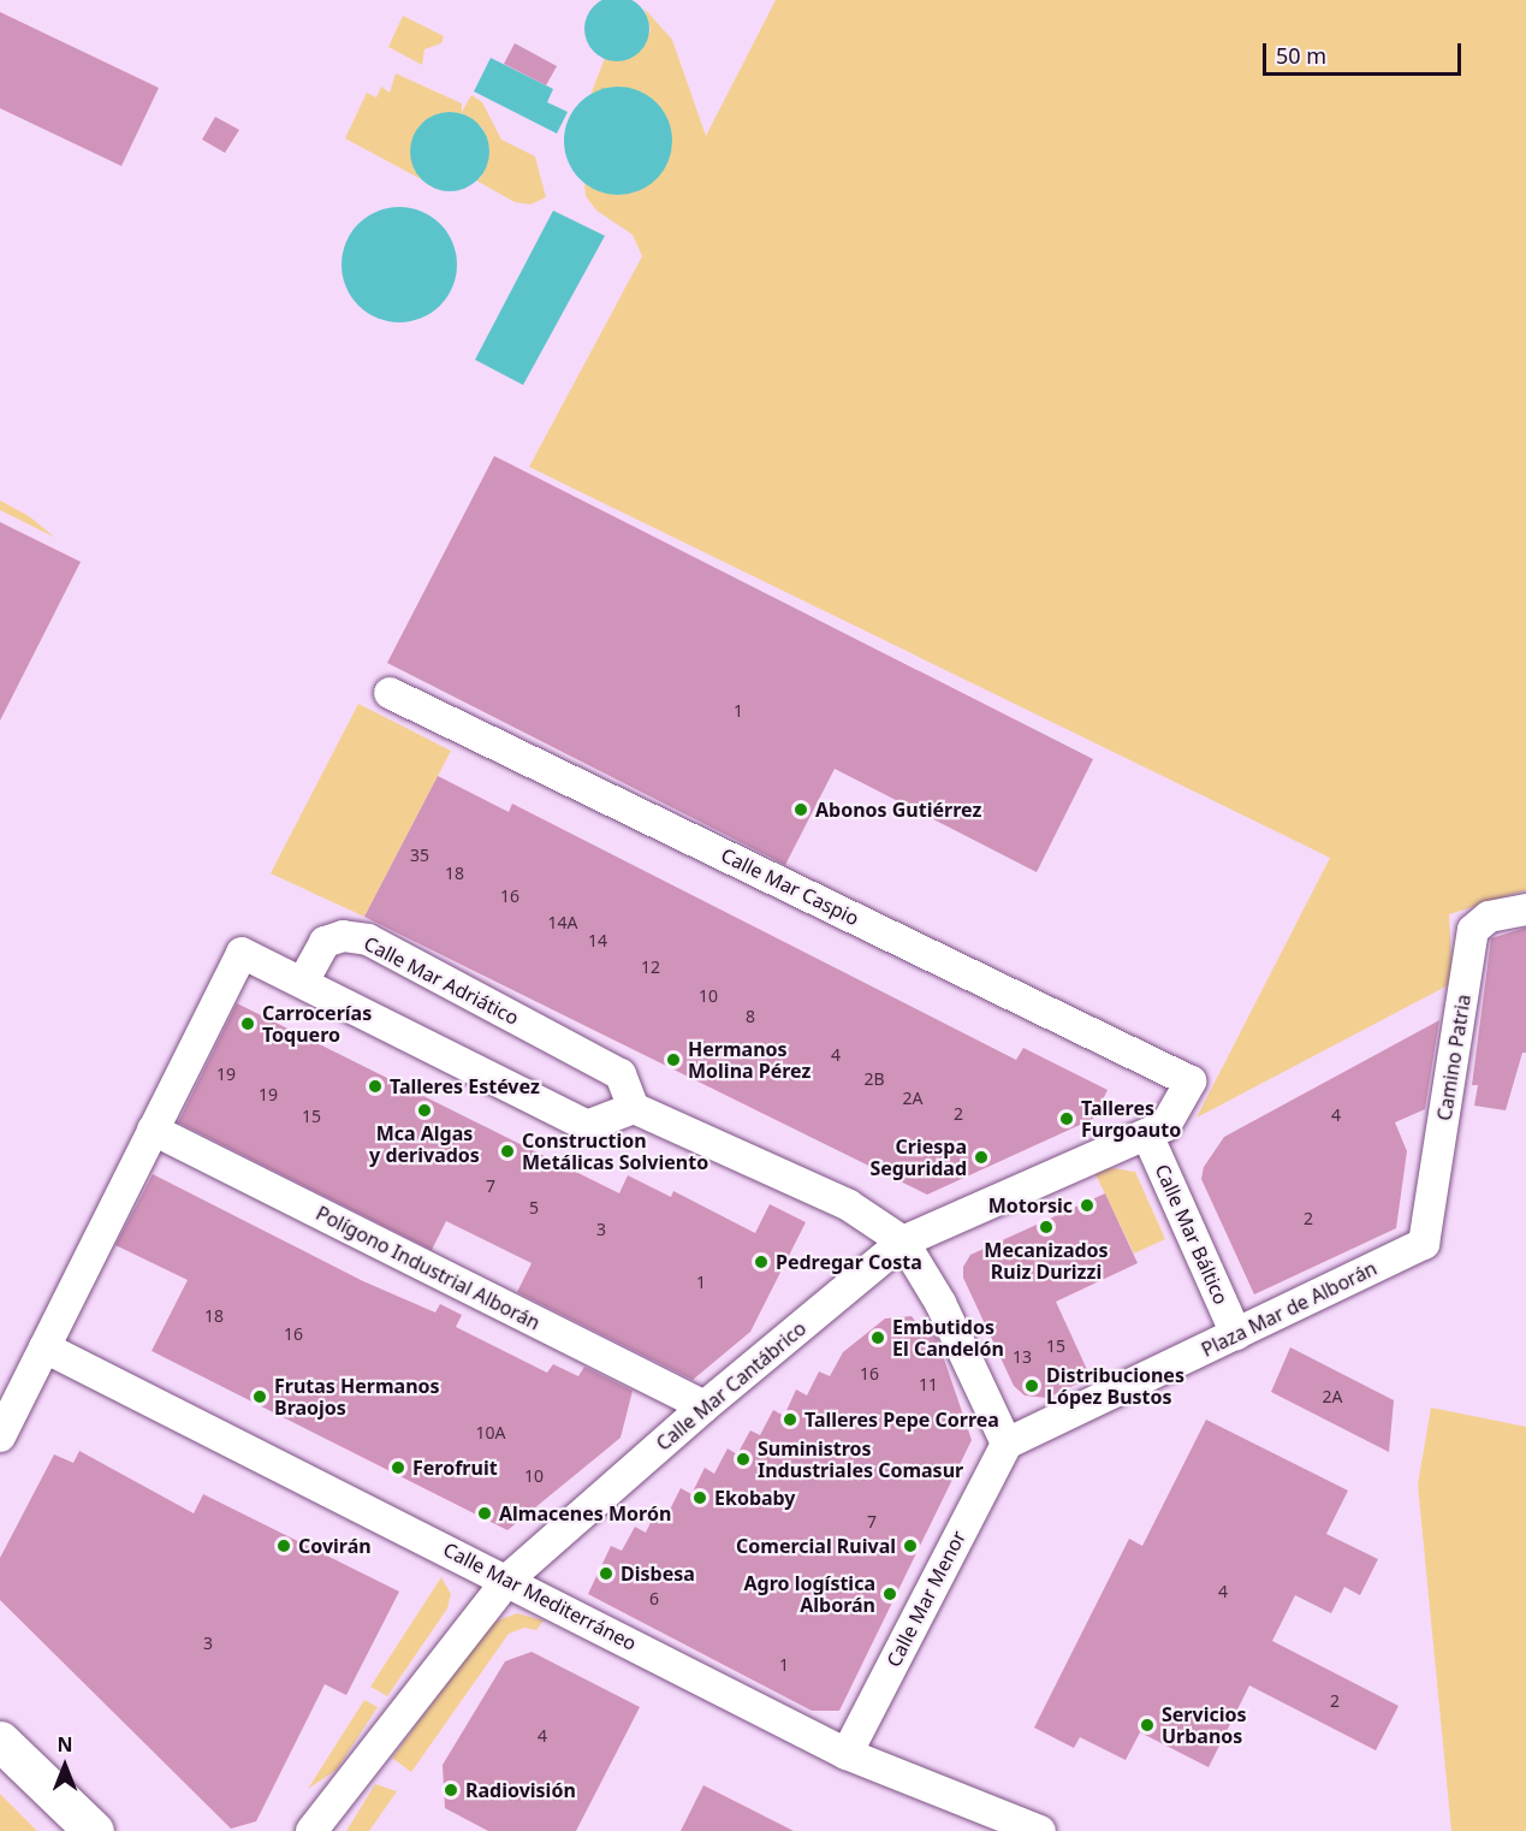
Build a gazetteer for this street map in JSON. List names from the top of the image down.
{
  "streets": {
    "street": [
      "Calle Mar Caspio",
      "Calle Mar Adriático",
      "Camino Patria",
      "Calle Mar Báltico",
      "Polígono Industrial Alborán",
      "Plaza Mar de Alborán",
      "Calle Mar Cantábrico",
      "Calle Mar Mediterráneo",
      "Calle Mar Menor"
    ]
  },
  "crossings": [
    ["Calle Mar Caspio", "Calle Mar Cantábrico"],
    ["Camino Patria", "Plaza Mar de Alborán"],
    ["Calle Mar Báltico", "Plaza Mar de Alborán"],
    ["Calle Mar Báltico", "Calle Mar Cantábrico"],
    ["Polígono Industrial Alborán", "Calle Mar Cantábrico"],
    ["Plaza Mar de Alborán", "Calle Mar Menor"],
    ["Calle Mar Cantábrico", "Calle Mar Mediterráneo"],
    ["Calle Mar Mediterráneo", "Calle Mar Menor"]
  ],
  "places": [
    "Abonos Gutiérrez",
    "Carrocerías Toquero",
    "Hermanos Molina Pérez",
    "Talleres Estévez",
    "Mca Algas y derivados",
    "Talleres Furgoauto",
    "Construction Metálicas Solviento",
    "Criespa Seguridad",
    "Motorsic",
    "Mecanizados Ruiz Durizzi",
    "Pedregar Costa",
    "Embutidos El Candelón",
    "Distribuciones López Bustos",
    "Frutas Hermanos Braojos",
    "Talleres Pepe Correa",
    "Suministros Industriales Comasur",
    "Ferofruit",
    "Ekobaby",
    "Almacenes Morón",
    "Covirán",
    "Comercial Ruival",
    "Disbesa",
    "Agro logística Alborán",
    "Servicios Urbanos",
    "Radiovisión"
  ],
  "house_numbers": [
    "1",
    "35",
    "18",
    "16",
    "14A",
    "14",
    "12",
    "10",
    "8",
    "4",
    "19",
    "2B",
    "19",
    "2A",
    "2",
    "4",
    "15",
    "7",
    "5",
    "2",
    "3",
    "1",
    "18",
    "16",
    "15",
    "13",
    "16",
    "11",
    "2A",
    "10A",
    "10",
    "7",
    "4",
    "6",
    "3",
    "1",
    "2",
    "4"
  ],
  "scale_bar": "50 m",
  "north": "top"
}
